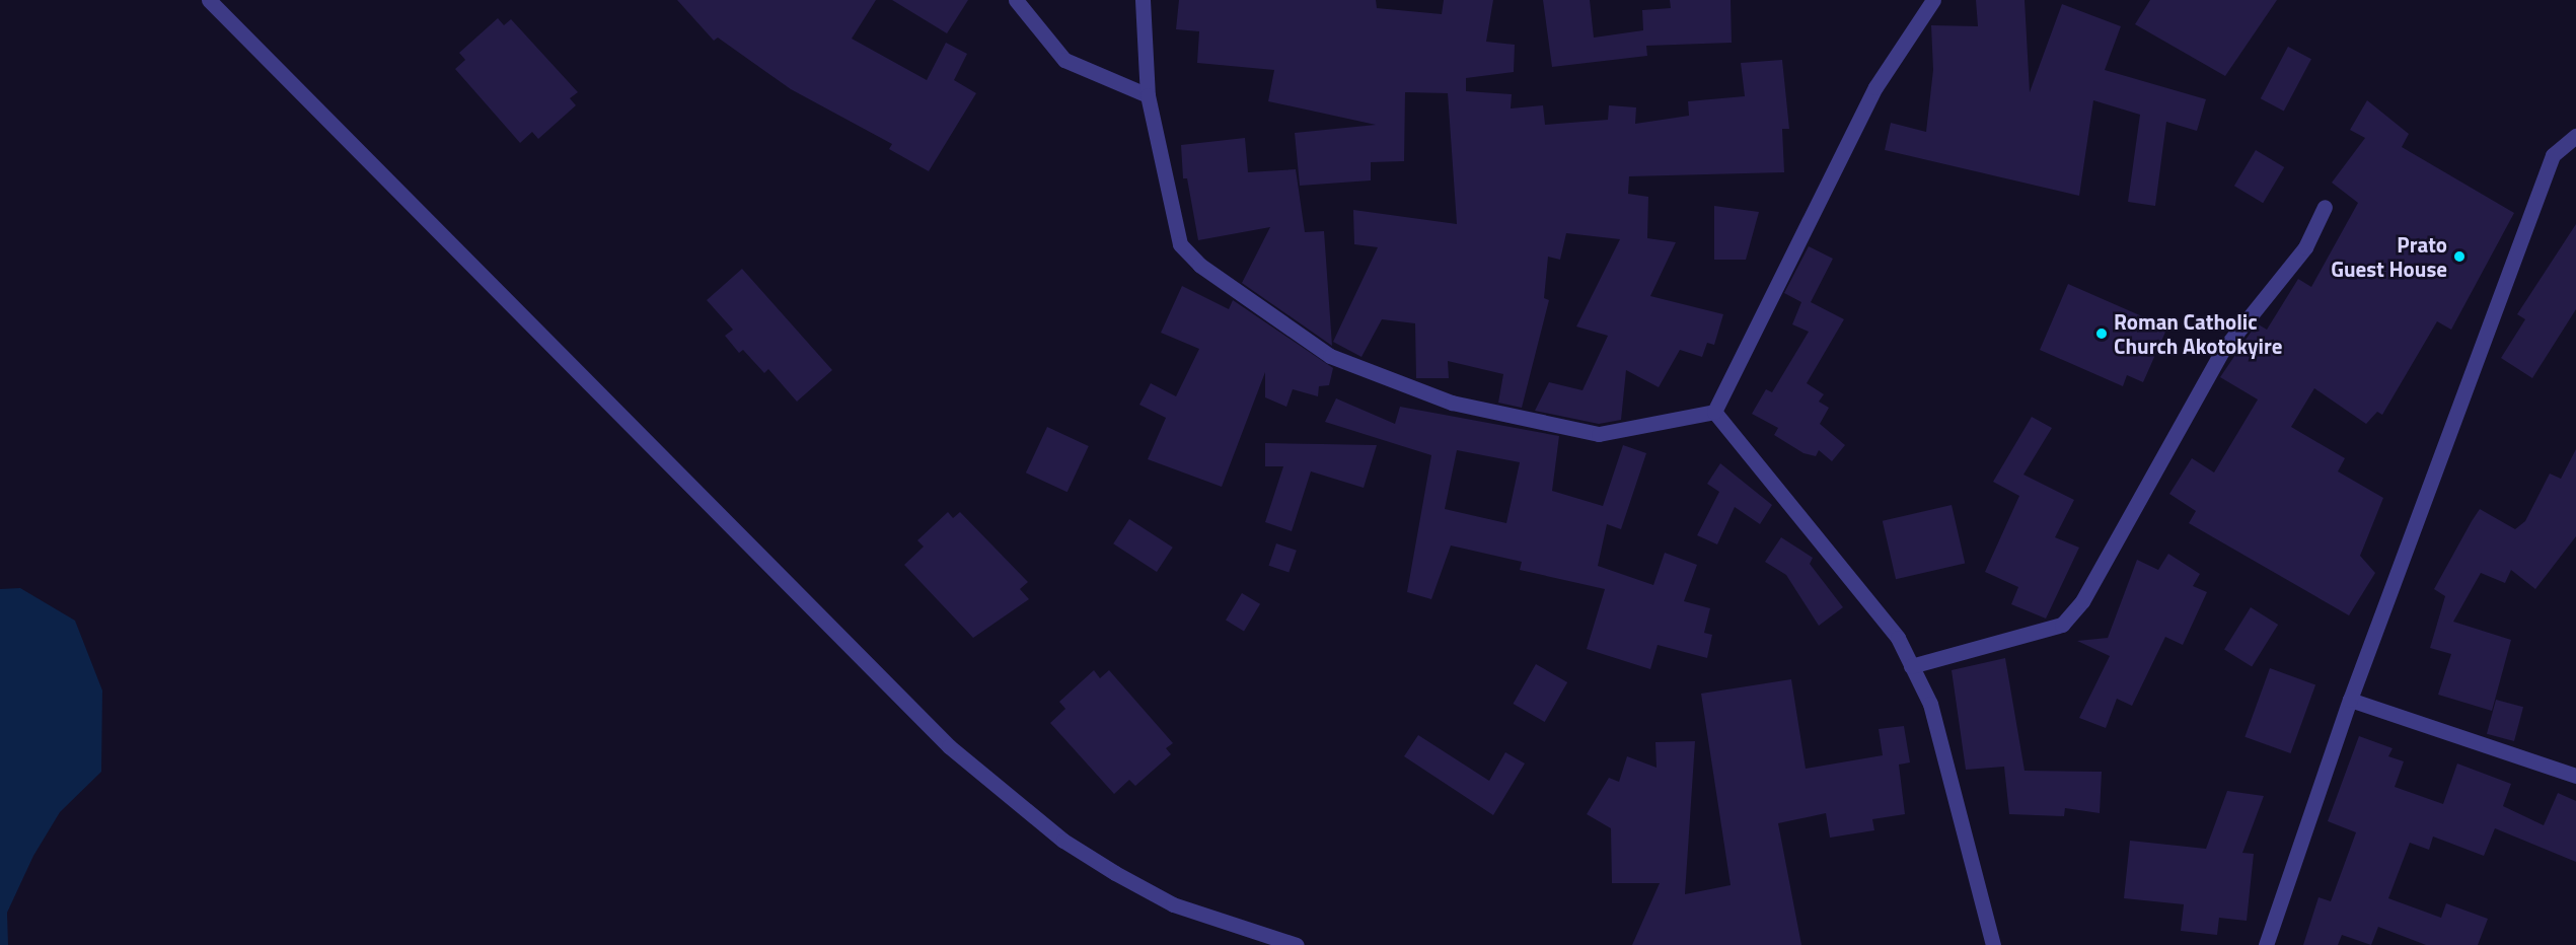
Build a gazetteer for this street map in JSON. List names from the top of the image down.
{
  "places": ["Prato Guest House", "Roman Catholic Church Akotokyire"]
}
